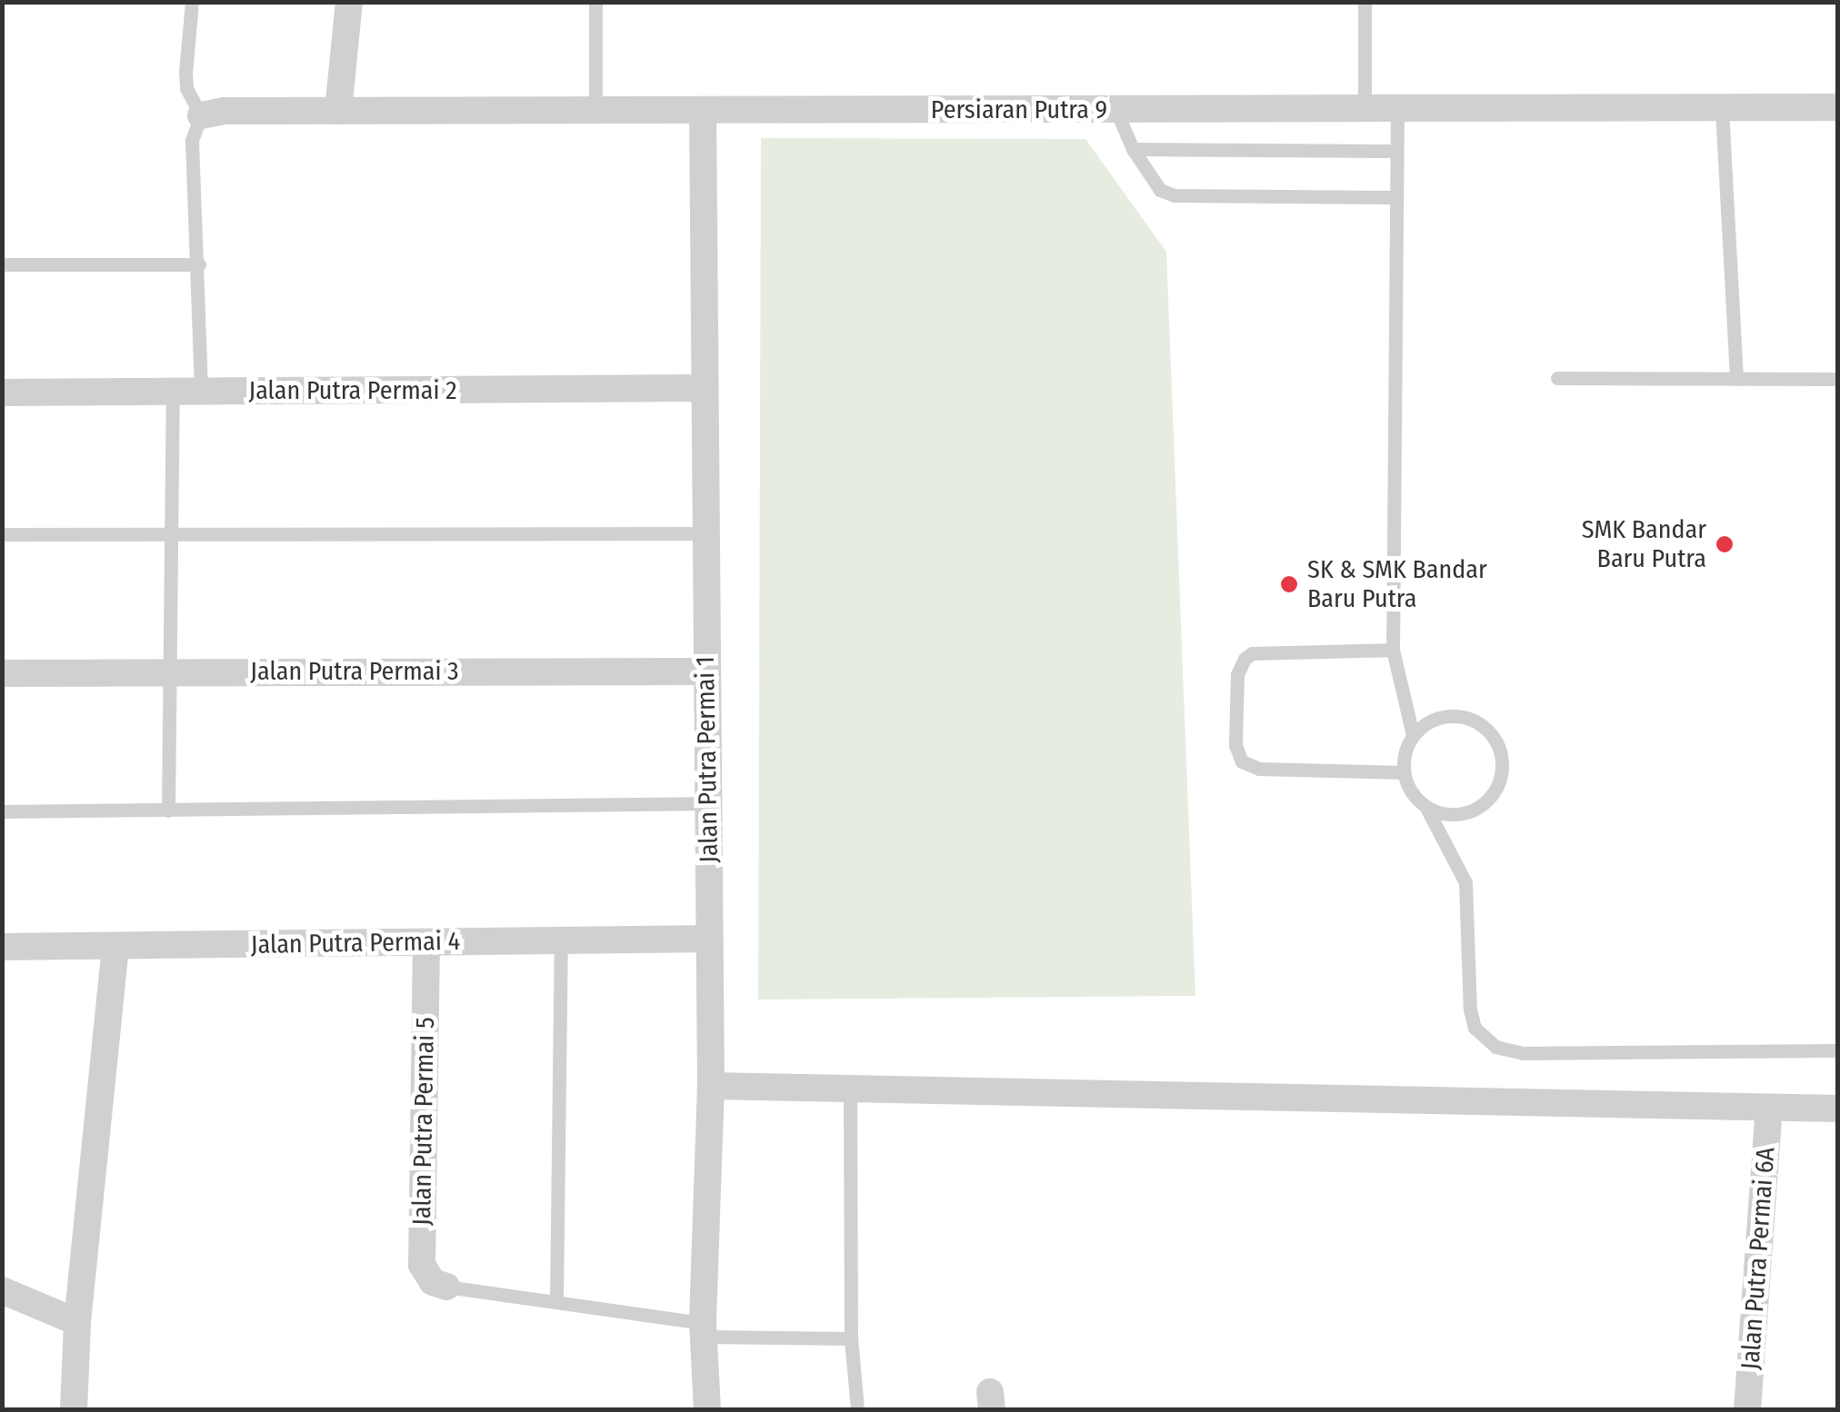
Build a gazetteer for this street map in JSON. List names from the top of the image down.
{
  "streets": {
    "street": [
      "Persiaran Putra 9",
      "Jalan Putra Permai 2",
      "Jalan Putra Permai 3",
      "Jalan Putra Permai 1",
      "Jalan Putra Permai 4",
      "Jalan Putra Permai 5",
      "Jalan Putra Permai 6A"
    ]
  },
  "crossings": [
    ["Persiaran Putra 9", "Jalan Putra Permai 1"],
    ["Jalan Putra Permai 2", "Jalan Putra Permai 1"],
    ["Jalan Putra Permai 3", "Jalan Putra Permai 1"],
    ["Jalan Putra Permai 1", "Jalan Putra Permai 4"],
    ["Jalan Putra Permai 4", "Jalan Putra Permai 5"]
  ],
  "places": ["SMK Bandar Baru Putra", "SK & SMK Bandar Baru Putra"]
}
